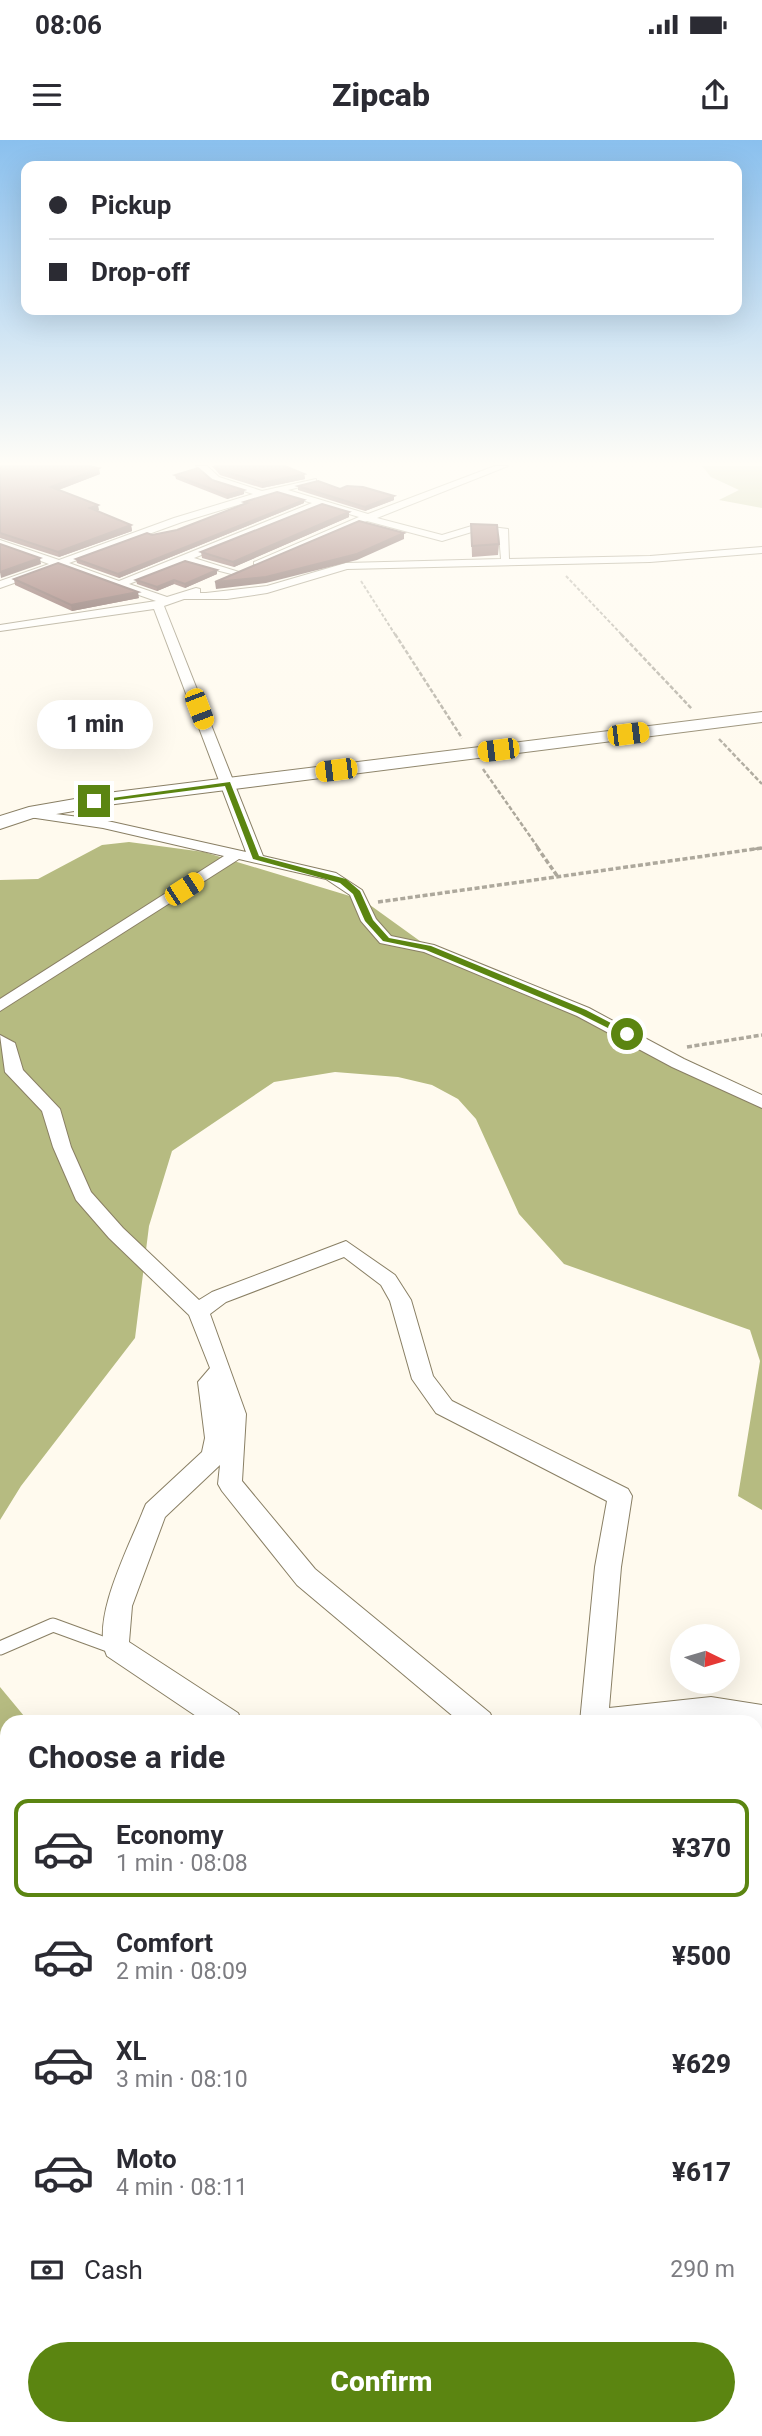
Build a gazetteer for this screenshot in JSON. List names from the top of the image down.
{
  "north": "right",
  "page": {
    "status": "08:06",
    "header": "Zipcab",
    "banner": ["Pickup", "Drop-off"],
    "bubble": "1 min",
    "heading": "Choose a ride",
    "list": [
      {
        "name": "Economy",
        "note": "1 min · 08:08",
        "value": "¥370"
      },
      {
        "name": "Comfort",
        "note": "2 min · 08:09",
        "value": "¥500"
      },
      {
        "name": "XL",
        "note": "3 min · 08:10",
        "value": "¥629"
      },
      {
        "name": "Moto",
        "note": "4 min · 08:11",
        "value": "¥617"
      }
    ],
    "pay": ["Cash", "290 m"],
    "buttons": "Confirm"
  }
}
